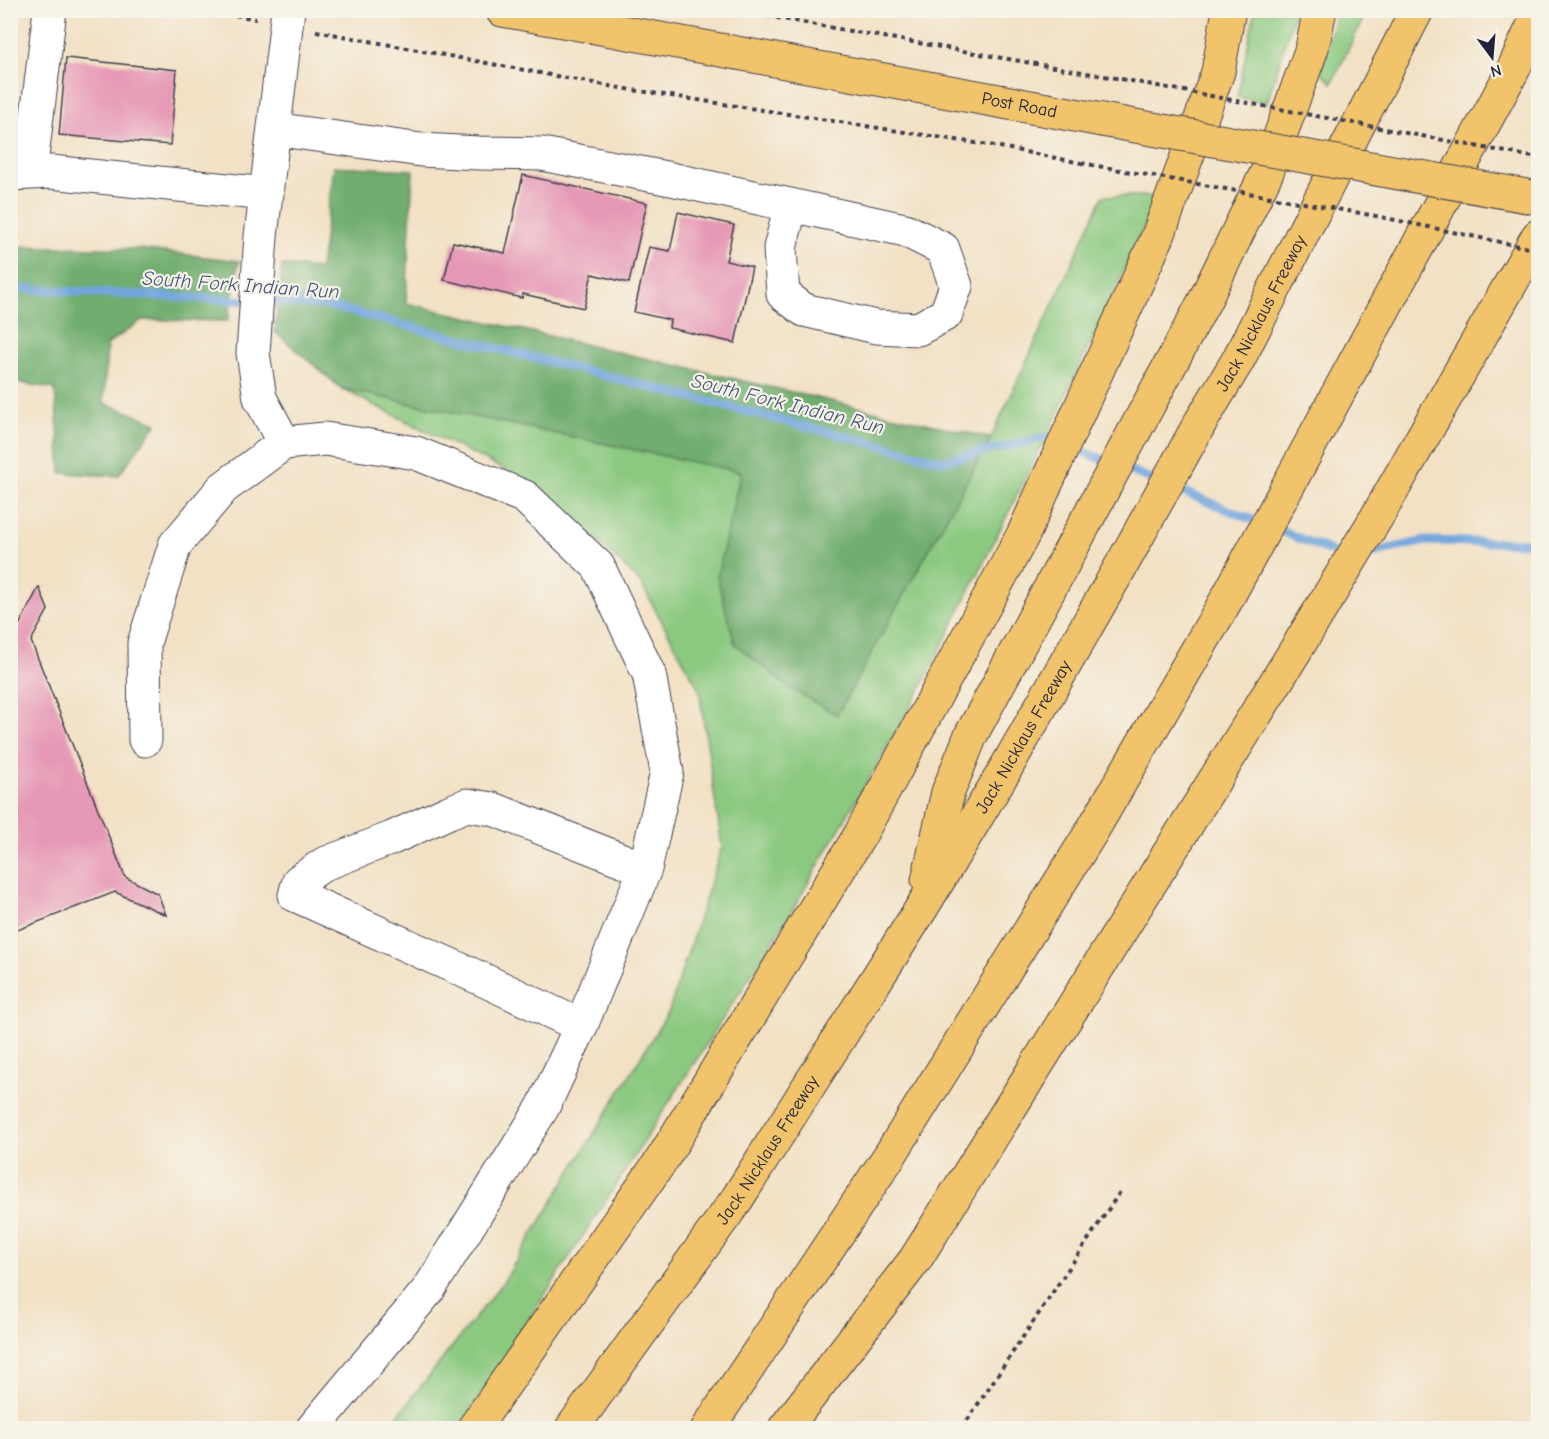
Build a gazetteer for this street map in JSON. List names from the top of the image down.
{
  "streets": {
    "main road": ["Post Road", "Jack Nicklaus Freeway"]
  },
  "water": ["South Fork Indian Run"],
  "north": "bottom"
}
